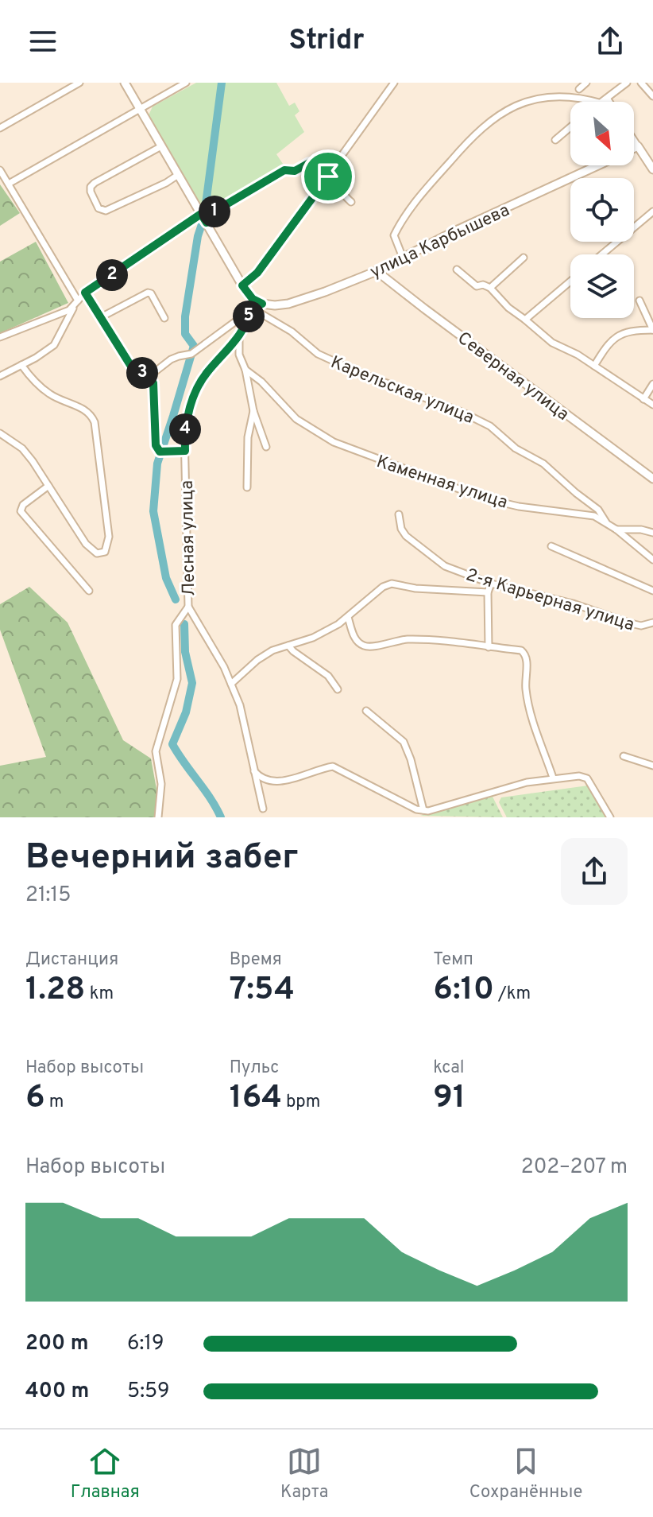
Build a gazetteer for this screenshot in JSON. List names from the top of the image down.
{
  "streets": {
    "main road": ["улица Карбышева", "Северная улица"],
    "street": [
      "Карельская улица",
      "Каменная улица",
      "Лесная улица",
      "2-я Карьерная улица"
    ]
  },
  "crossings": [
    ["улица Карбышева", "Северная улица"],
    ["Карельская улица", "Каменная улица"],
    ["Карельская улица", "Лесная улица"],
    ["Лесная улица", "2-я Карьерная улица"]
  ],
  "north": "bottom right",
  "page": {
    "header": "Stridr",
    "pins": [
      "1",
      "2",
      "5",
      "3",
      "4"
    ],
    "heading": ["Вечерний забег", "21:15"],
    "stats": [
      ["Дистанция", "1.28 km"],
      ["Время", "7:54"],
      ["Темп", "6:10 /km"],
      ["Набор высоты", "6 m"],
      ["Пульс", "164 bpm"],
      ["kcal", "91"]
    ],
    "chart": ["Набор высоты", "202–207 m"],
    "list": [
      {
        "name": "200 m",
        "note": "6:19"
      },
      {
        "name": "400 m",
        "note": "5:59"
      }
    ],
    "tabs": ["Главная", "Карта", "Сохранённые"]
  }
}
